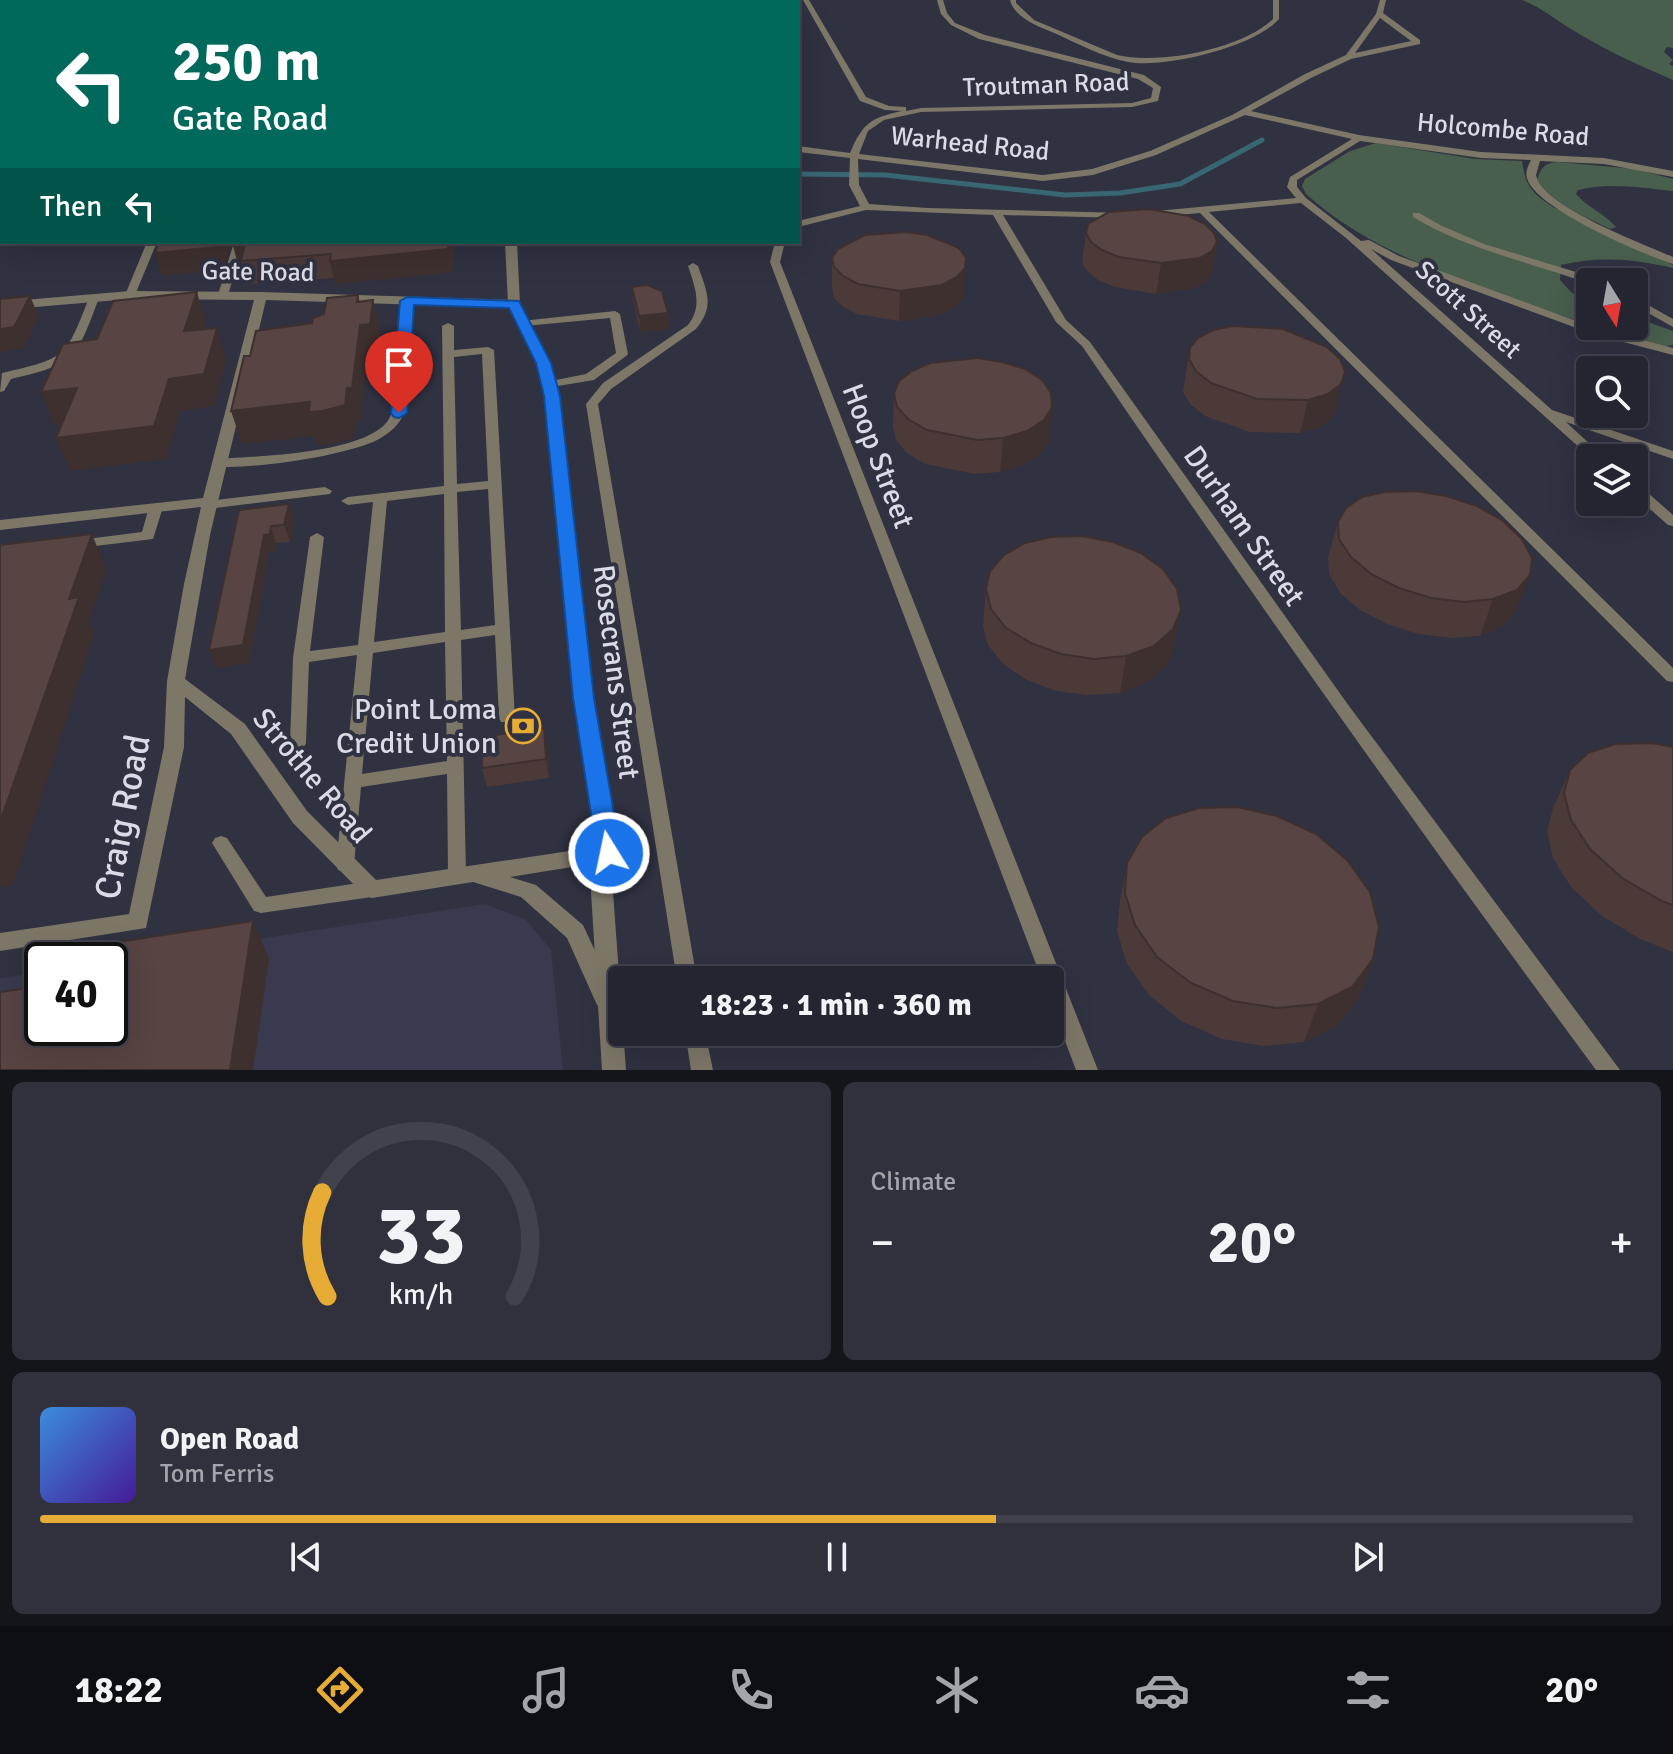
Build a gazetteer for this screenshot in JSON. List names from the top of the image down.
{
  "streets": {
    "street": [
      "Gate Road",
      "Rosecrans Street",
      "Strothe Road",
      "Craig Road"
    ],
    "lane": [
      "Troutman Road",
      "Holcombe Road",
      "Warhead Road",
      "Scott Street",
      "Hoop Street",
      "Durham Street"
    ]
  },
  "crossings": [
    ["Holcombe Road", "Warhead Road"],
    ["Gate Road", "Rosecrans Street"],
    ["Rosecrans Street", "Strothe Road"],
    ["Strothe Road", "Craig Road"]
  ],
  "places": {
    "bank": ["Point Loma Credit Union"]
  },
  "north": "bottom",
  "page": {
    "turn": ["250 m", "Gate Road"],
    "then": "Then",
    "limit": "40",
    "trip": "18:23 · 1 min · 360 m",
    "tile": "Climate",
    "heat": ["−", "20°", "+"],
    "song": ["Open Road", "Tom Ferris"],
    "tabs": ["18:22", "20°"],
    "gauge": ["33", "km/h"]
  }
}
